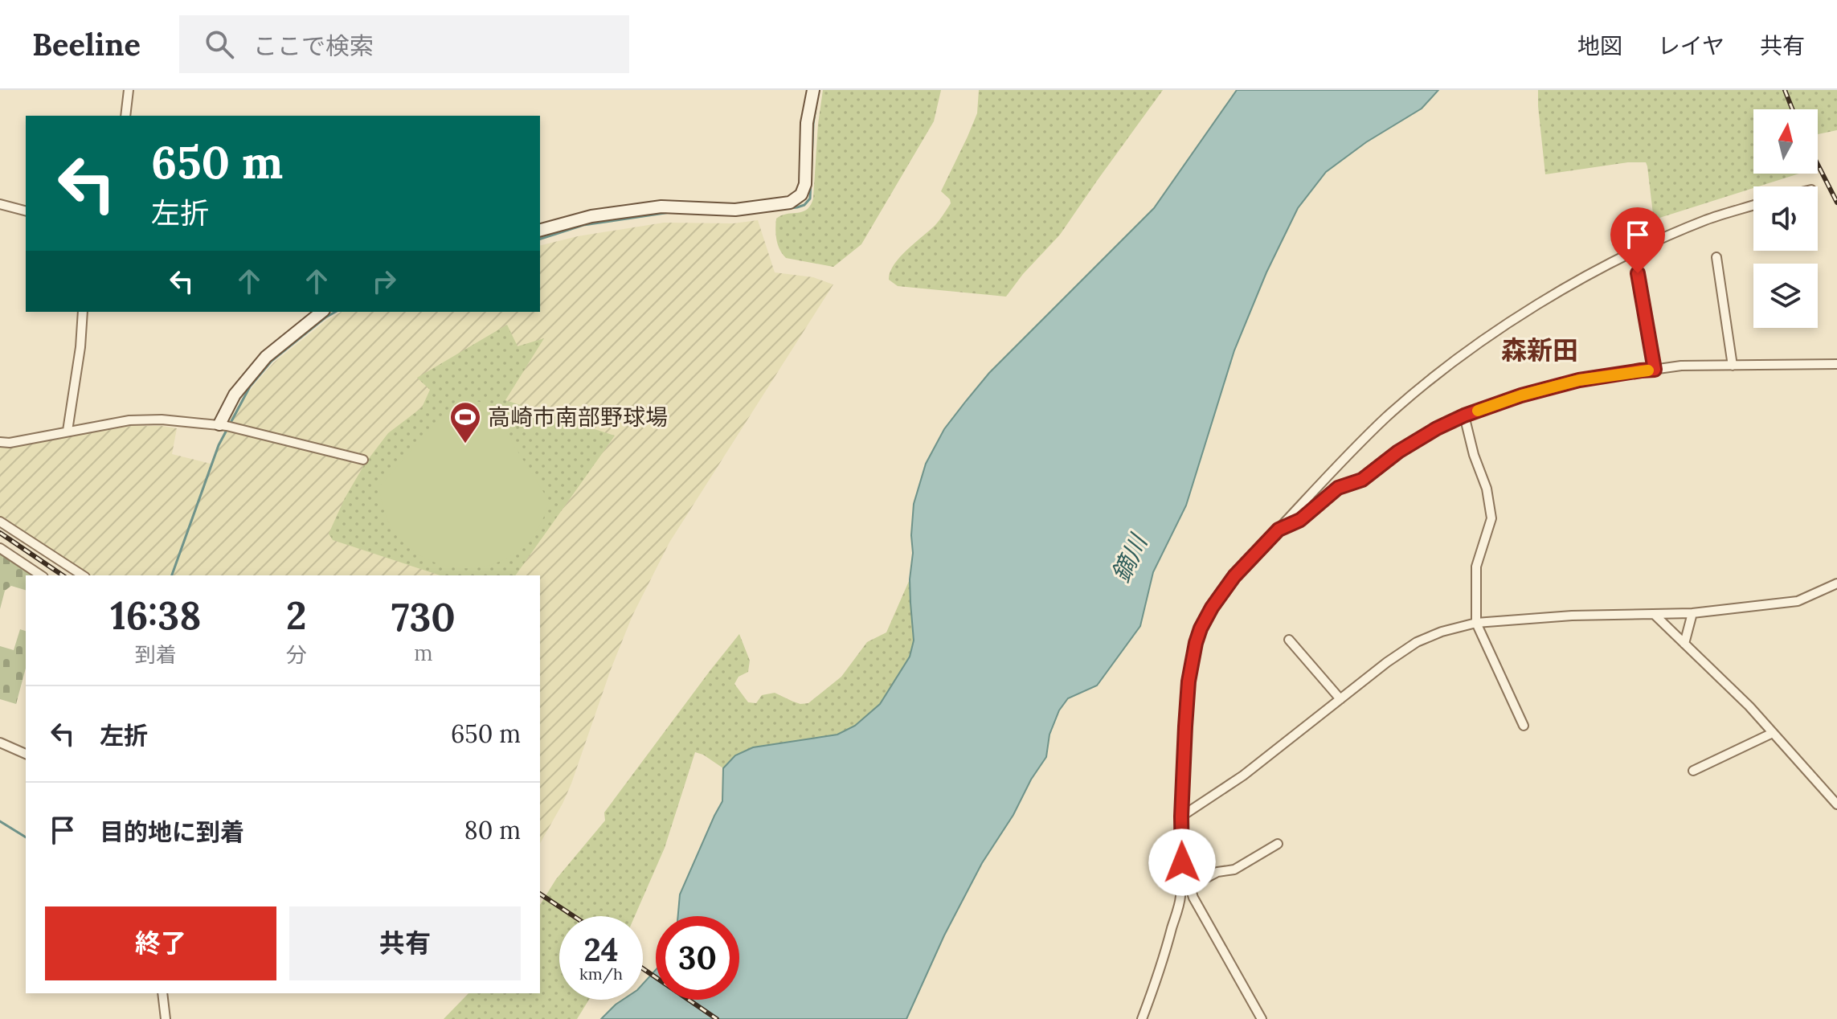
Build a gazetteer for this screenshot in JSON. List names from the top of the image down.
{
  "districts": ["森新田"],
  "water": ["鏑川"],
  "places": {
    "sports": ["高崎市南部野球場"]
  },
  "north": "top",
  "page": {
    "header": "Beeline",
    "search": "ここで検索",
    "nav": ["地図", "レイヤ", "共有"],
    "turn": ["650 m", "左折"],
    "eta": [
      "16:38",
      "到着",
      "2",
      "分",
      "730",
      "m"
    ],
    "list": [
      {
        "name": "左折",
        "value": "650 m"
      },
      {
        "name": "目的地に到着",
        "value": "80 m"
      }
    ],
    "buttons": ["終了", "共有"],
    "speed": "24 km/h",
    "limit": "30"
  }
}
